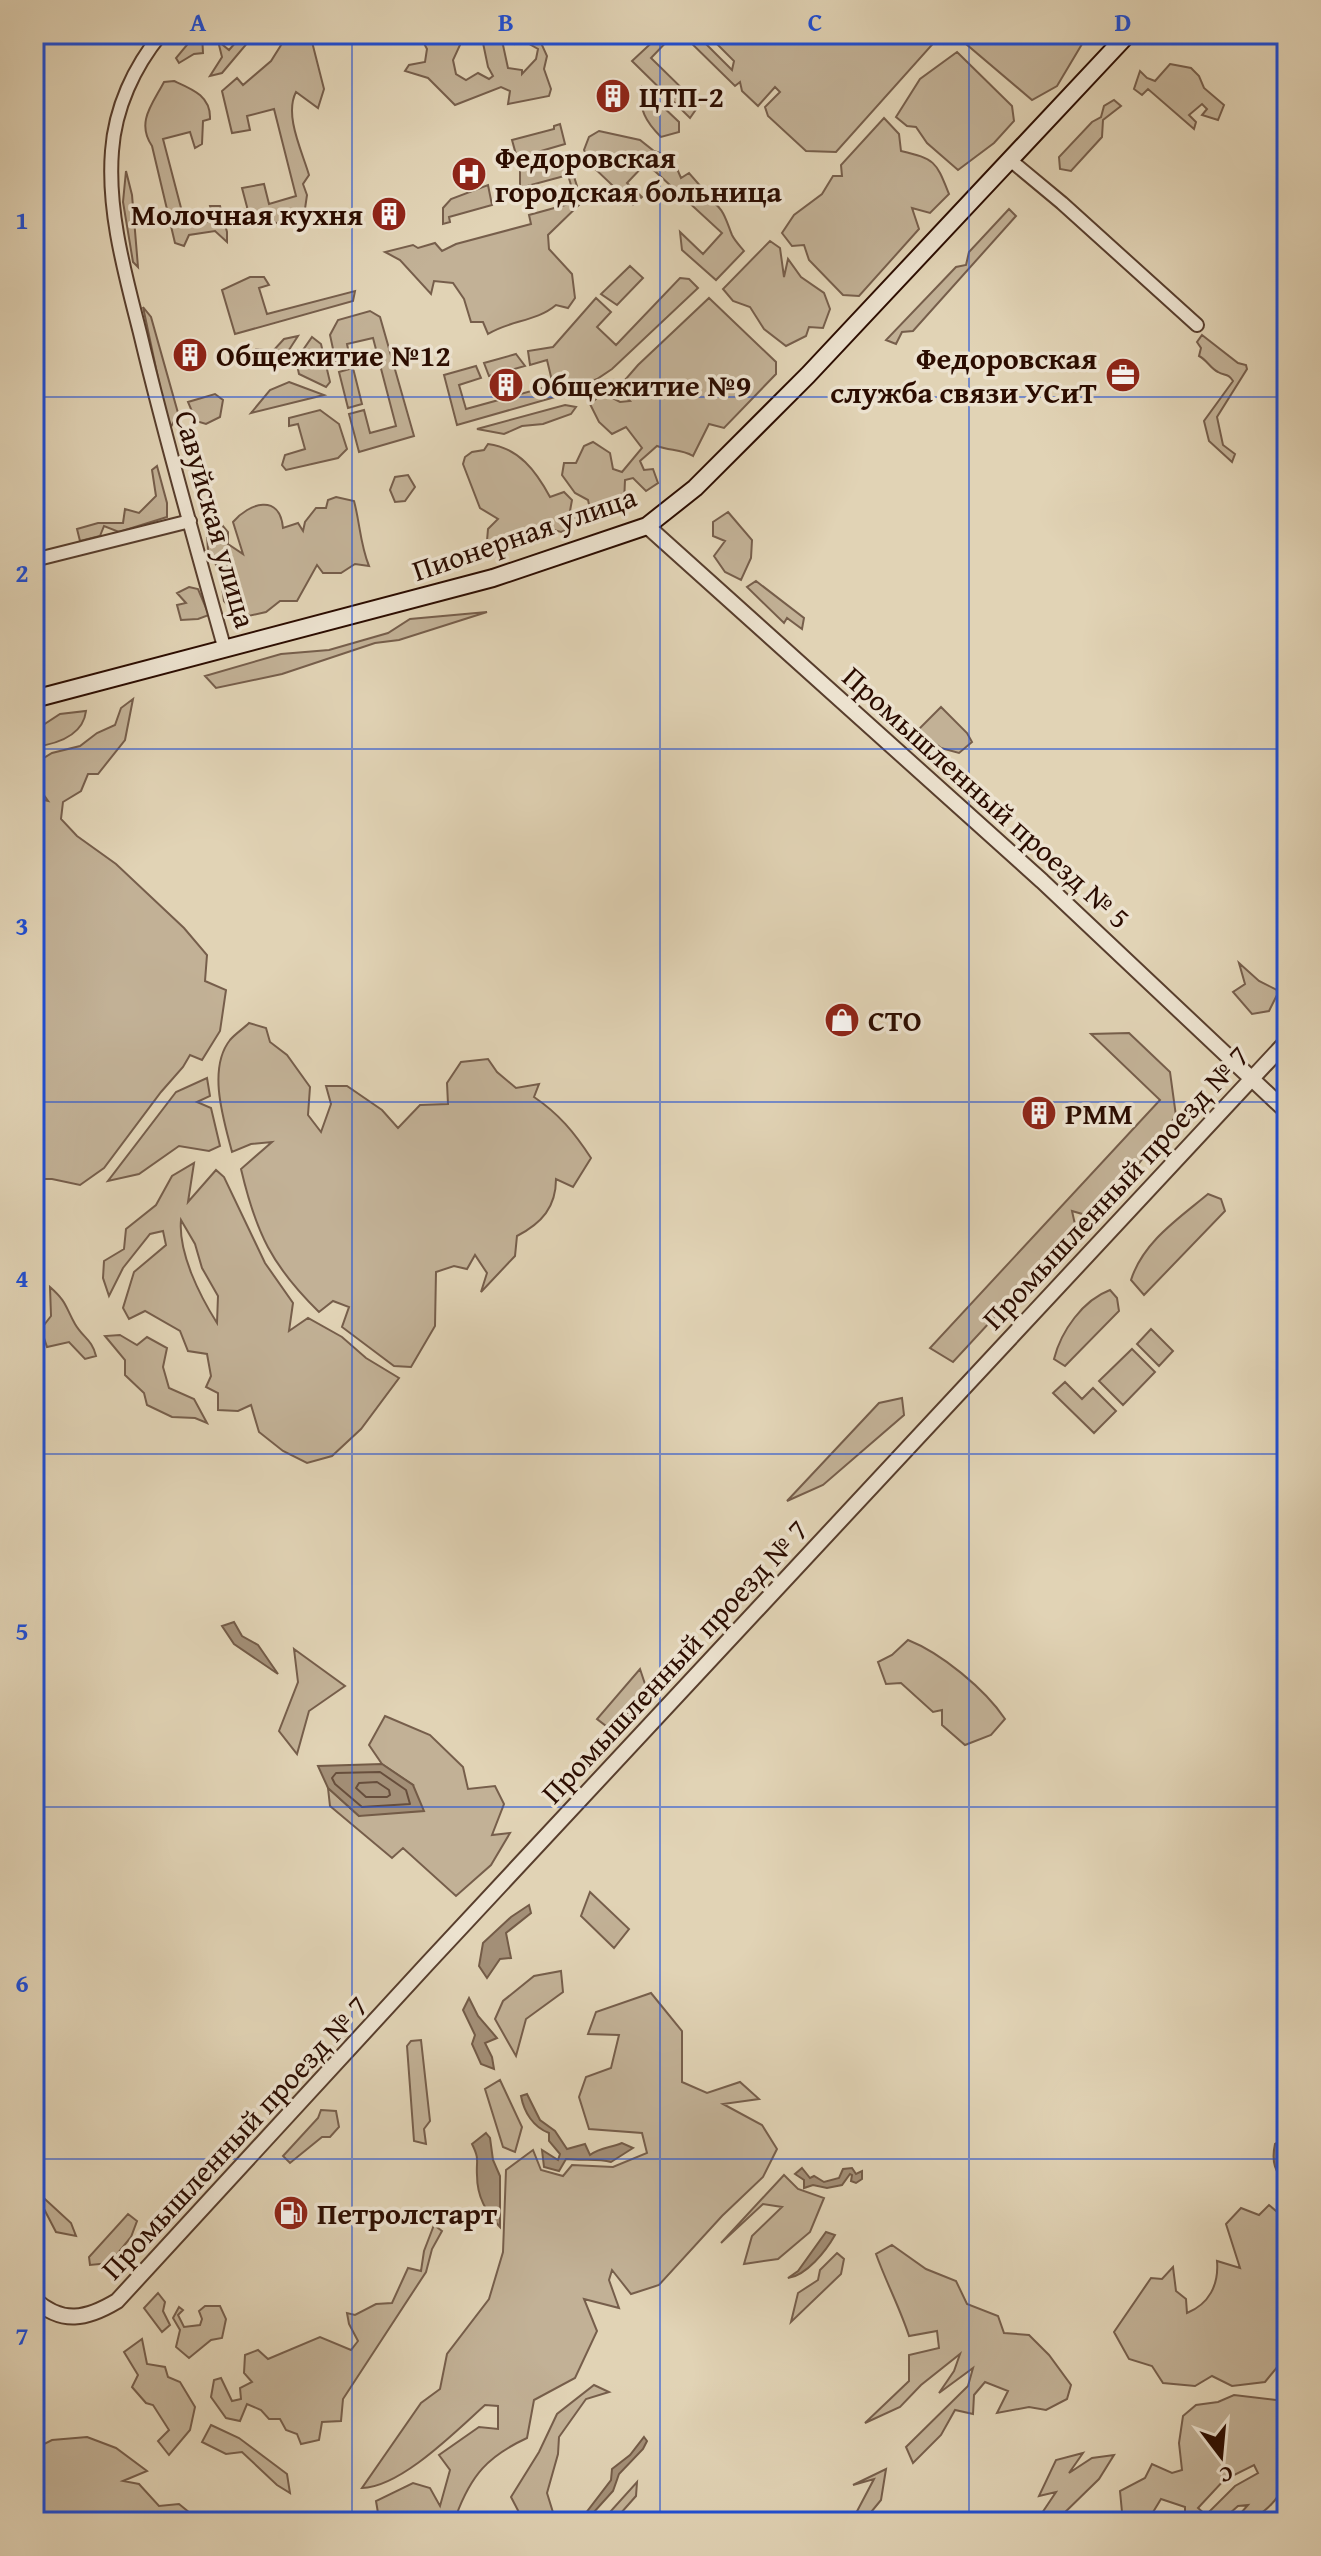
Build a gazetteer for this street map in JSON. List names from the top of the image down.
{
  "streets": {
    "main road": ["Пионерная улица"],
    "street": ["Савуйская улица", "Промышленный проезд № 5", "Промышленный проезд № 7"]
  },
  "crossings": [
    ["Савуйская улица", "Пионерная улица"],
    ["Пионерная улица", "Промышленный проезд № 5"],
    ["Промышленный проезд № 5", "Промышленный проезд № 7"]
  ],
  "places": {
    "building": [
      "ЦТП-2",
      "Молочная кухня",
      "Общежитие №12",
      "Общежитие №9",
      "РММ"
    ],
    "hospital": ["Федоровская городская больница"],
    "office": ["Федоровская служба связи УСиТ"],
    "shop": ["СТО"],
    "fuel station": ["Петролстарт"]
  },
  "north": "bottom",
  "grid": {
    "columns": [
      "A",
      "B",
      "C",
      "D"
    ],
    "rows": [
      "1",
      "2",
      "3",
      "4",
      "5",
      "6",
      "7"
    ]
  }
}
